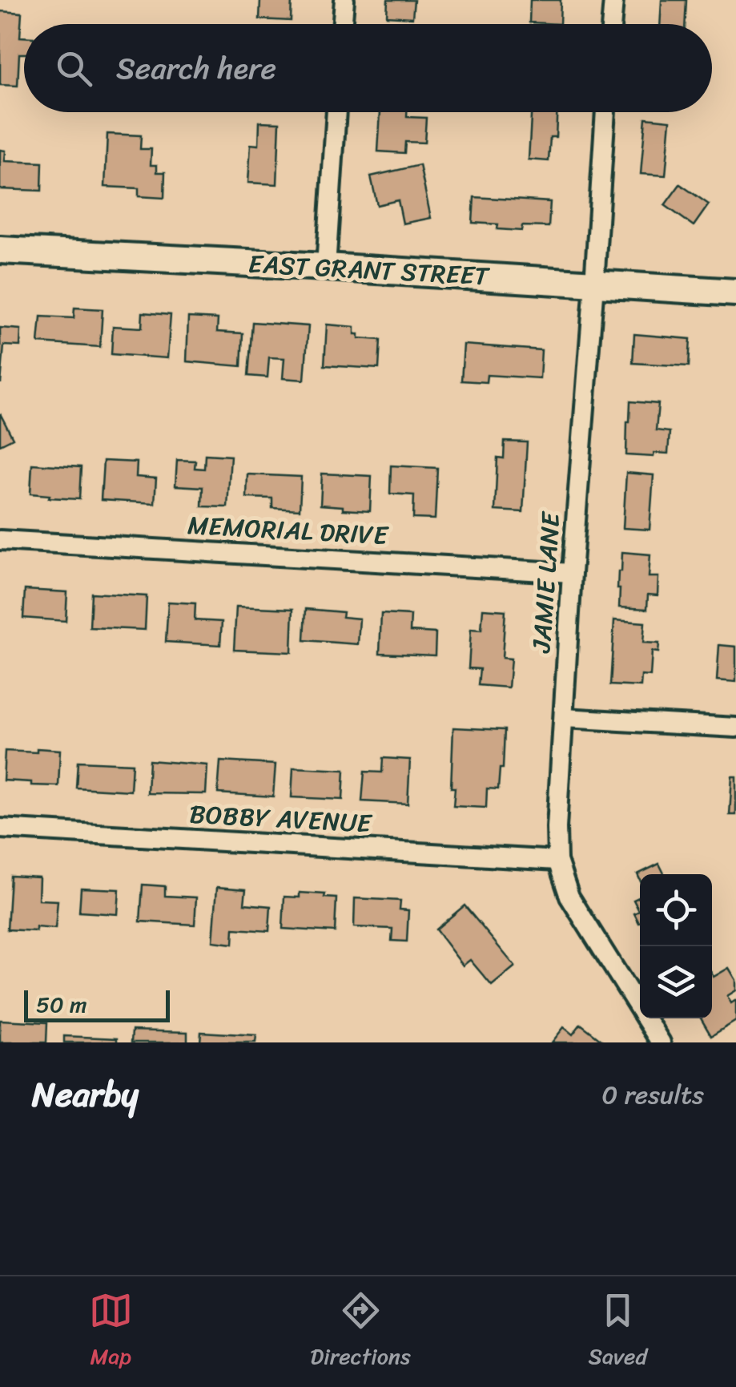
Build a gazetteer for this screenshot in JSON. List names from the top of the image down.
{
  "streets": {
    "main road": ["EAST GRANT STREET"],
    "street": ["MEMORIAL DRIVE", "JAMIE LANE", "BOBBY AVENUE"]
  },
  "crossings": [
    ["EAST GRANT STREET", "JAMIE LANE"],
    ["MEMORIAL DRIVE", "JAMIE LANE"],
    ["JAMIE LANE", "BOBBY AVENUE"]
  ],
  "scale_bar": "50 m",
  "page": {
    "search": "Search here",
    "scale": "50 m",
    "heading": ["Nearby", "0 results"],
    "nav": ["Map", "Directions", "Saved"]
  }
}
